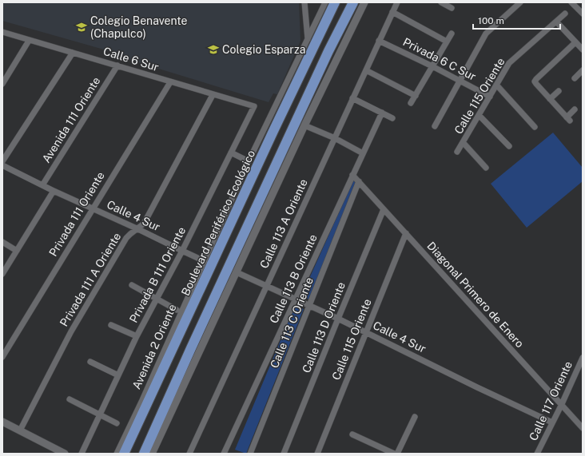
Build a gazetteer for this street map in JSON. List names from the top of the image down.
{
  "streets": {
    "highway": ["Boulevard Periférico Ecológico"],
    "street": [
      "Calle 6 Sur",
      "Privada 6 C Sur",
      "Calle 115 Oriente",
      "Avenida 111 Oriente",
      "Privada 111 Oriente",
      "Calle 4 Sur",
      "Calle 113 A Oriente",
      "Privada B 111 Oriente",
      "Calle 113 B Oriente",
      "Privada 111 A Oriente",
      "Diagonal Primero de Enero",
      "Calle 113 C Oriente",
      "Calle 113 D Oriente",
      "Avenida 2 Oriente",
      "Calle 117 Oriente"
    ]
  },
  "crossings": [
    ["Calle 6 Sur", "Avenida 111 Oriente"],
    ["Calle 6 Sur", "Privada 111 Oriente"],
    ["Calle 6 Sur", "Privada B 111 Oriente"],
    ["Calle 6 Sur", "Privada 111 A Oriente"],
    ["Privada 6 C Sur", "Calle 115 Oriente"],
    ["Privada 6 C Sur", "Calle 113 A Oriente"],
    ["Calle 115 Oriente", "Calle 4 Sur"],
    ["Calle 115 Oriente", "Diagonal Primero de Enero"],
    ["Avenida 111 Oriente", "Calle 4 Sur"],
    ["Privada 111 Oriente", "Calle 4 Sur"],
    ["Calle 4 Sur", "Calle 113 A Oriente"],
    ["Calle 4 Sur", "Privada B 111 Oriente"],
    ["Calle 4 Sur", "Calle 113 B Oriente"],
    ["Calle 4 Sur", "Privada 111 A Oriente"],
    ["Calle 4 Sur", "Calle 113 C Oriente"],
    ["Calle 4 Sur", "Calle 113 D Oriente"],
    ["Calle 4 Sur", "Avenida 2 Oriente"],
    ["Calle 4 Sur", "Calle 117 Oriente"],
    ["Calle 113 B Oriente", "Diagonal Primero de Enero"],
    ["Diagonal Primero de Enero", "Calle 113 C Oriente"],
    ["Diagonal Primero de Enero", "Calle 113 D Oriente"],
    ["Diagonal Primero de Enero", "Calle 117 Oriente"]
  ],
  "places": {
    "school or university": ["Colegio Benavente (Chapulco)", "Colegio Esparza"]
  },
  "scale_bar": "100 m"
}
